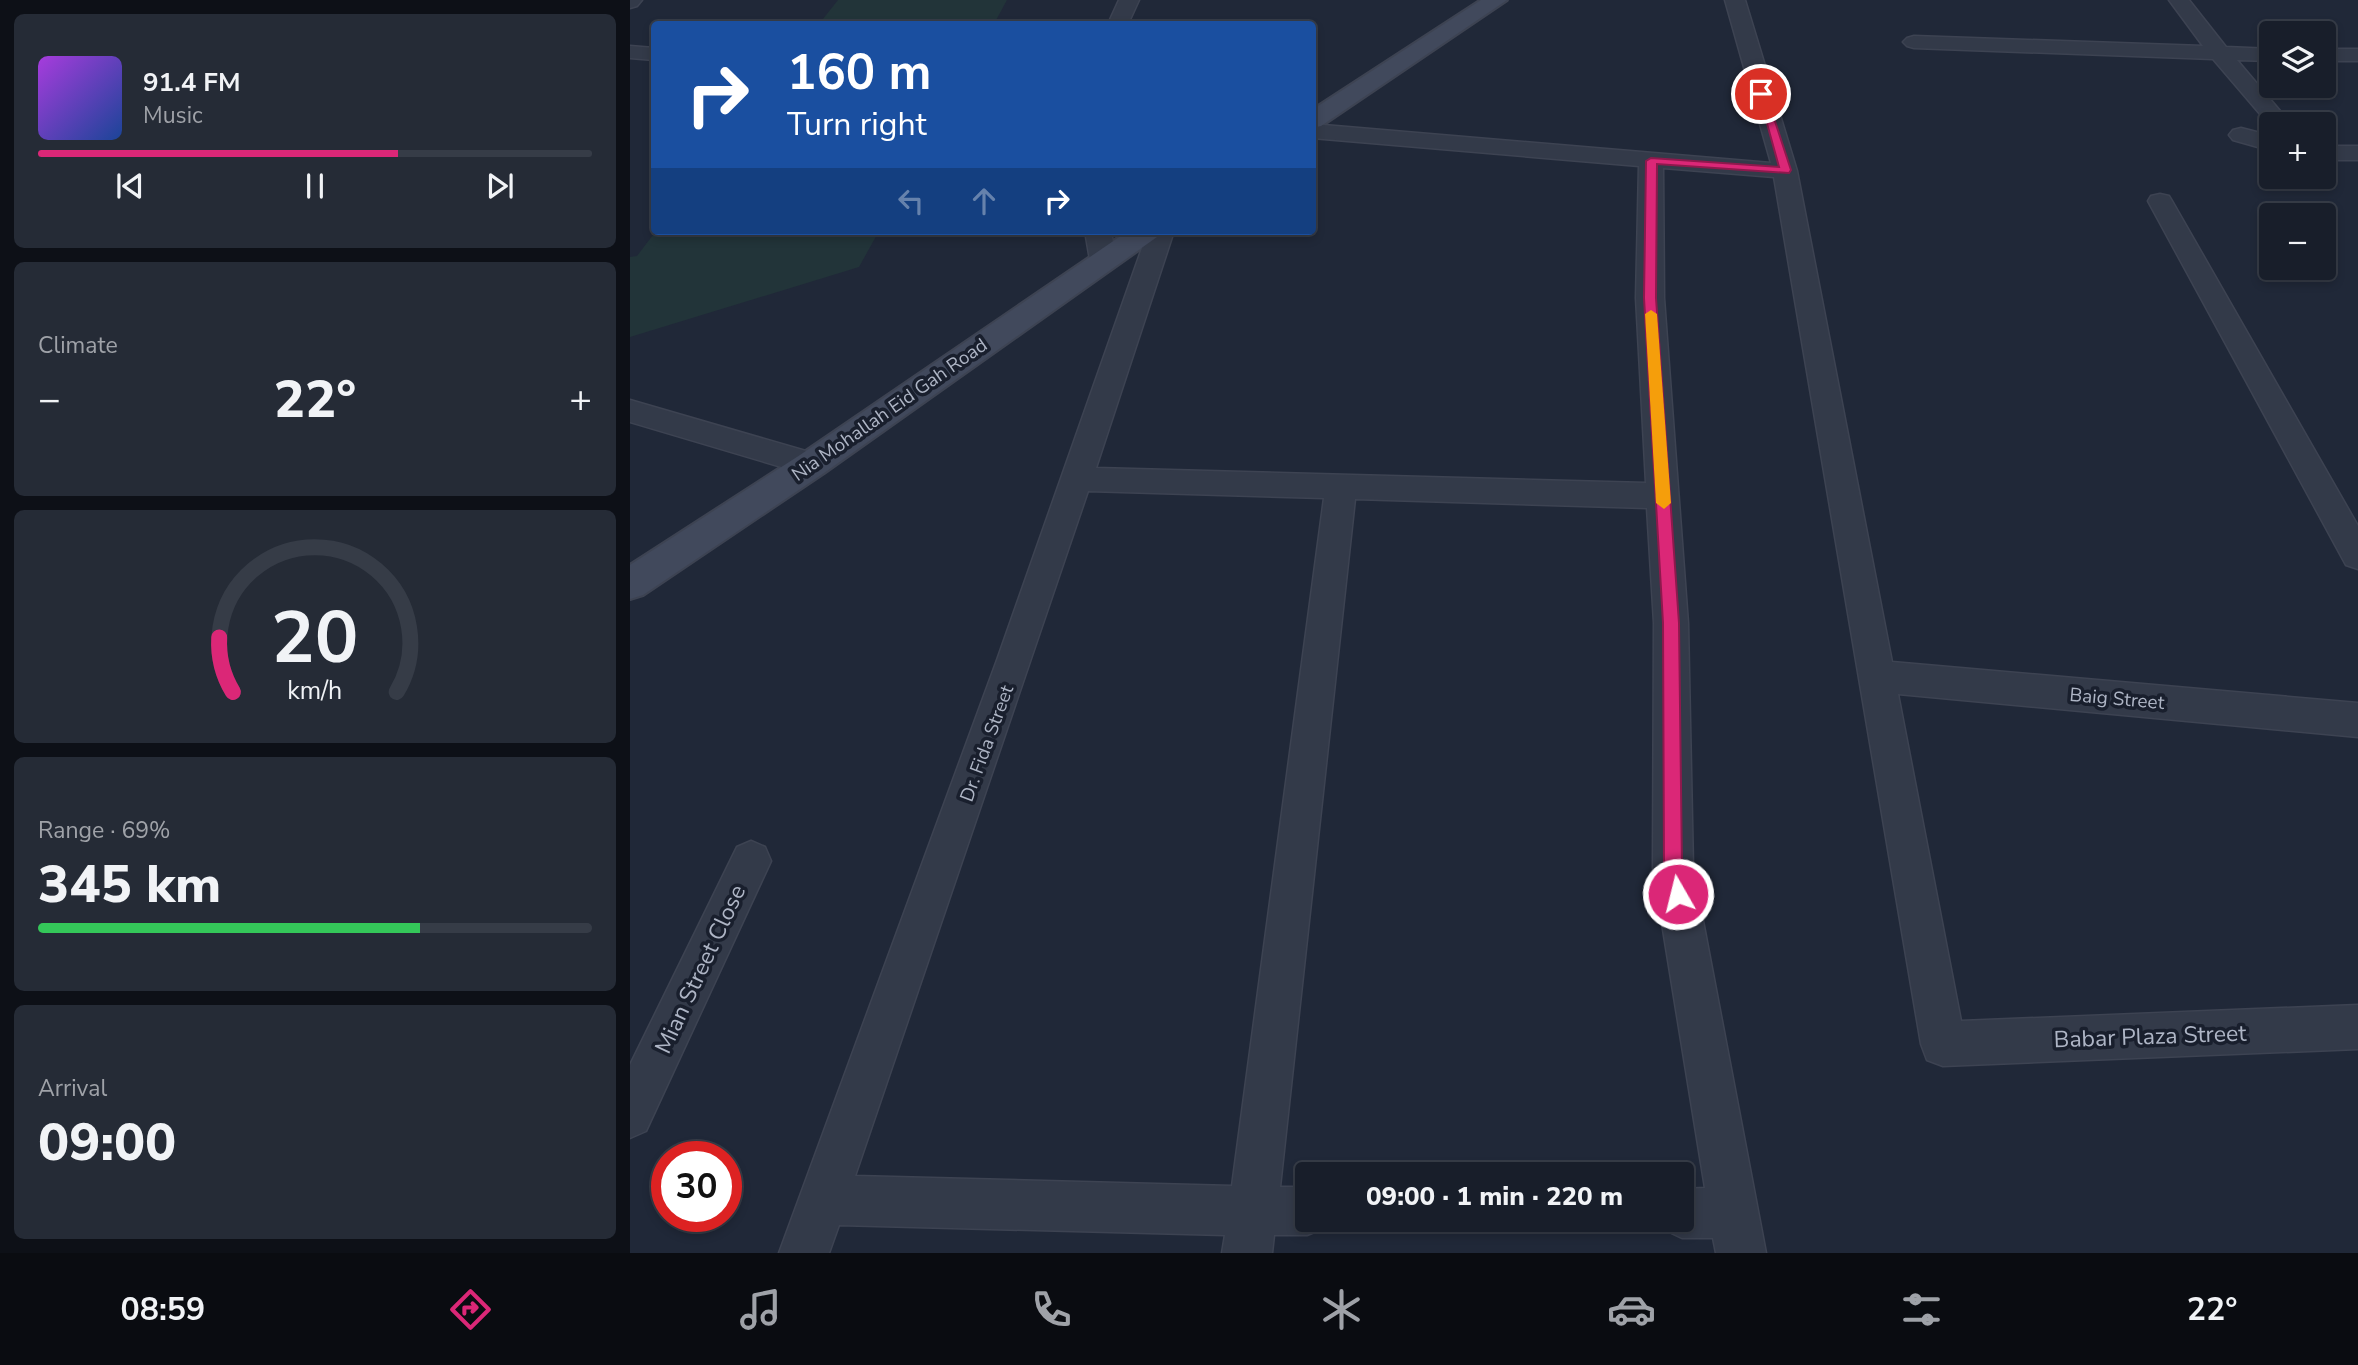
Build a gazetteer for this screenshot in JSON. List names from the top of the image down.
{
  "streets": {
    "main road": ["Nia Mohallah Eid Gah Road"],
    "street": [
      "Baig Street",
      "Dr. Fida Street",
      "Mian Street Close",
      "Babar Plaza Street"
    ]
  },
  "crossings": [
    ["Baig Street", "Babar Plaza Street"]
  ],
  "page": {
    "map_buttons": ["+", "−"],
    "turn": ["160 m", "Turn right"],
    "song": ["91.4 FM", "Music"],
    "tile": [
      "Climate",
      ["Range · 69%", "345 km"],
      ["Arrival", "09:00"]
    ],
    "heat": ["−", "22°", "+"],
    "limit": "30",
    "trip": "09:00 · 1 min · 220 m",
    "tabs": ["08:59", "22°"],
    "gauge": ["20", "km/h"]
  }
}
